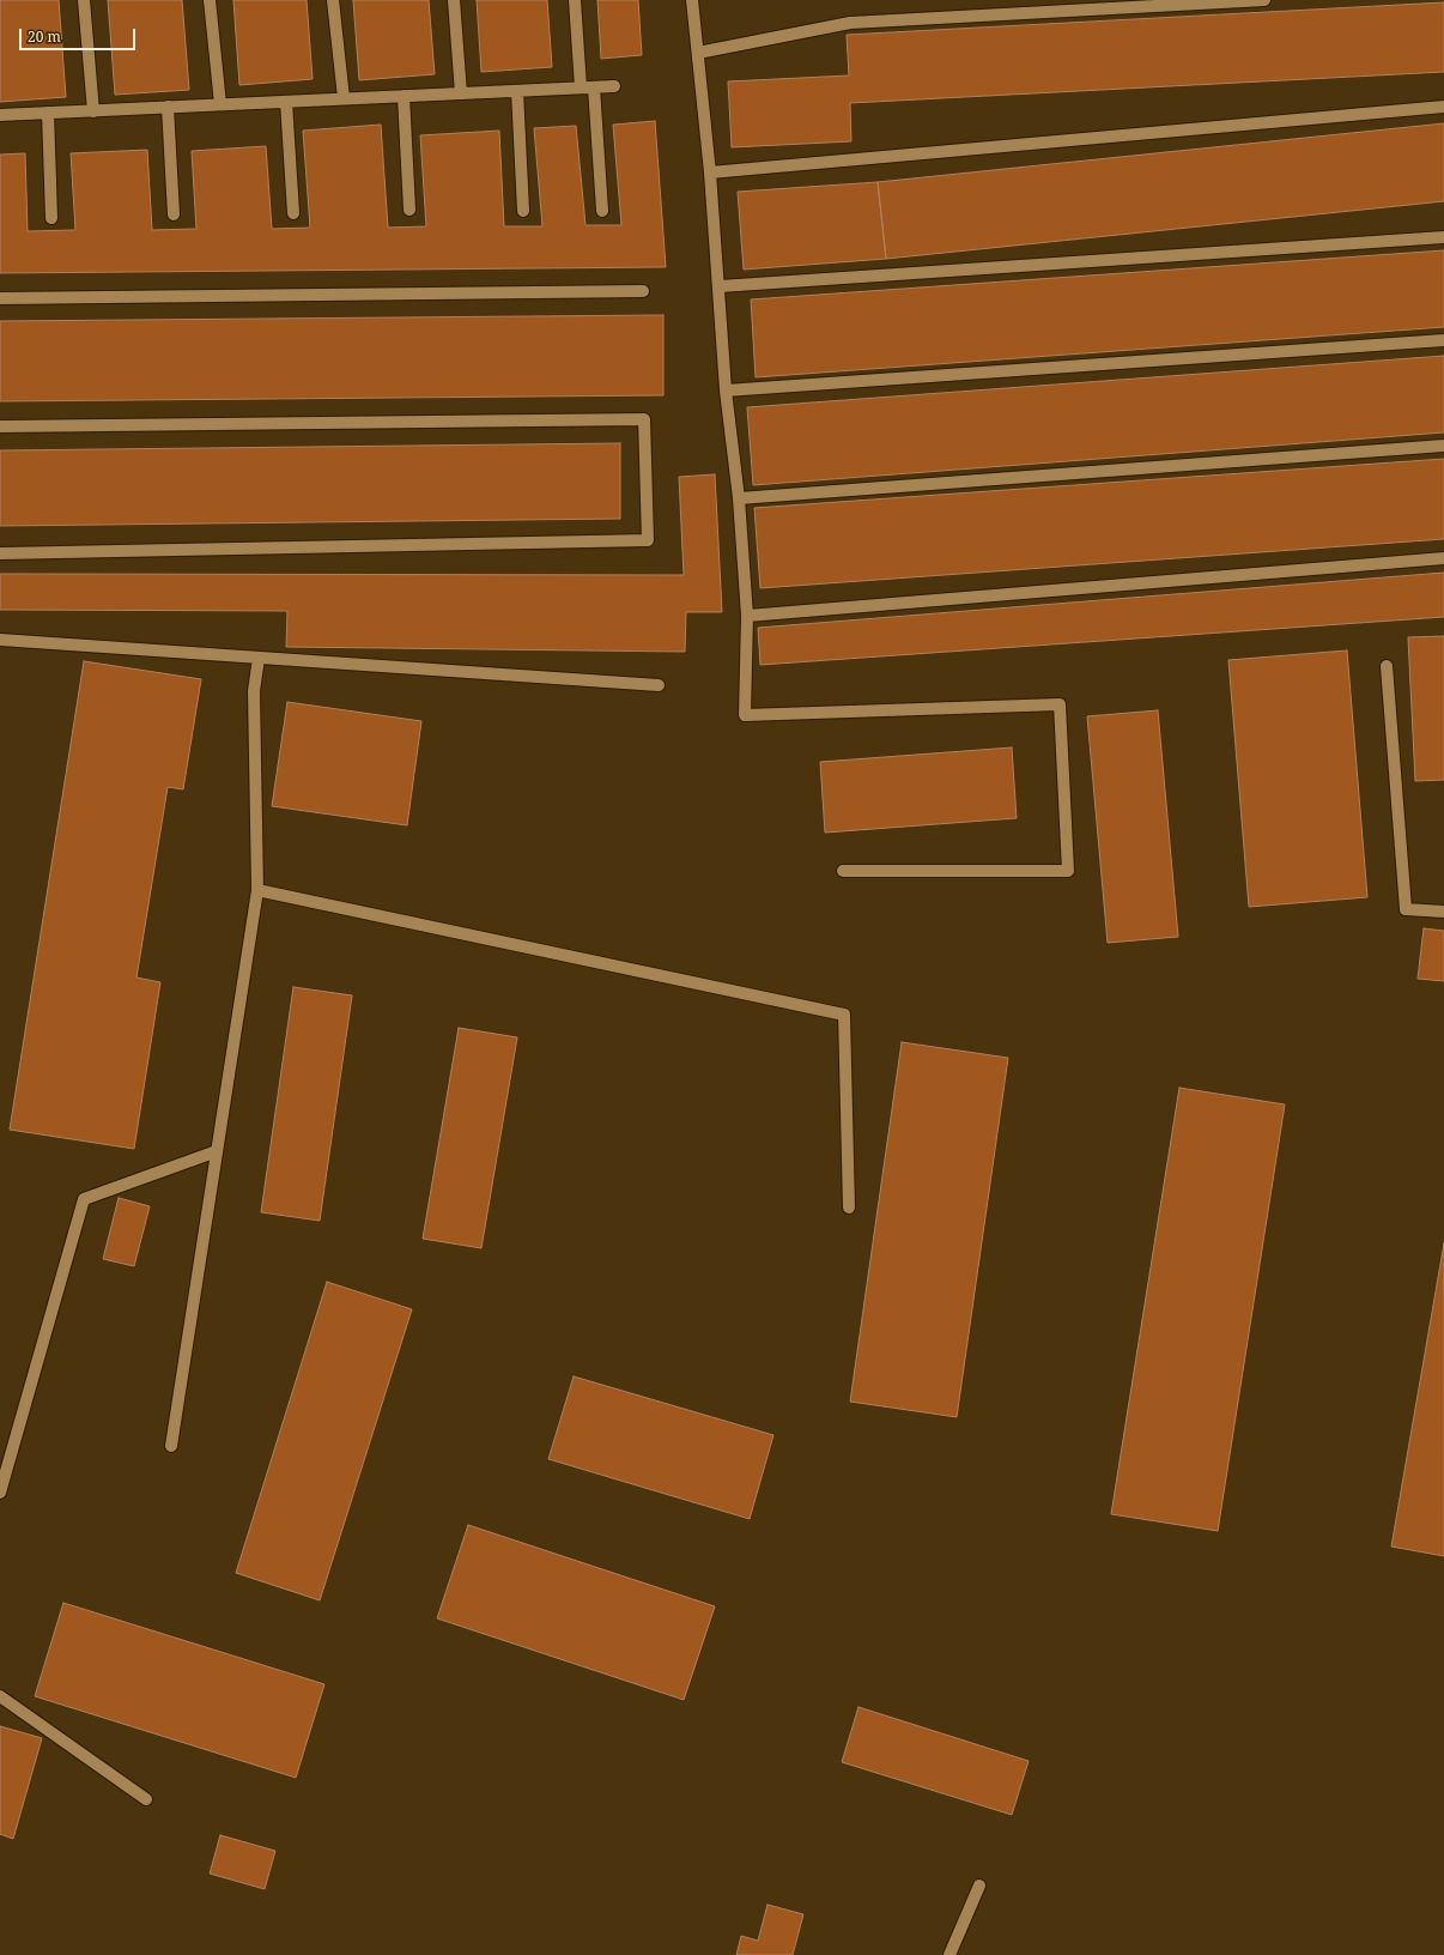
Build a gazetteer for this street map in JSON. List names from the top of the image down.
{
  "scale_bar": "20 m"
}
